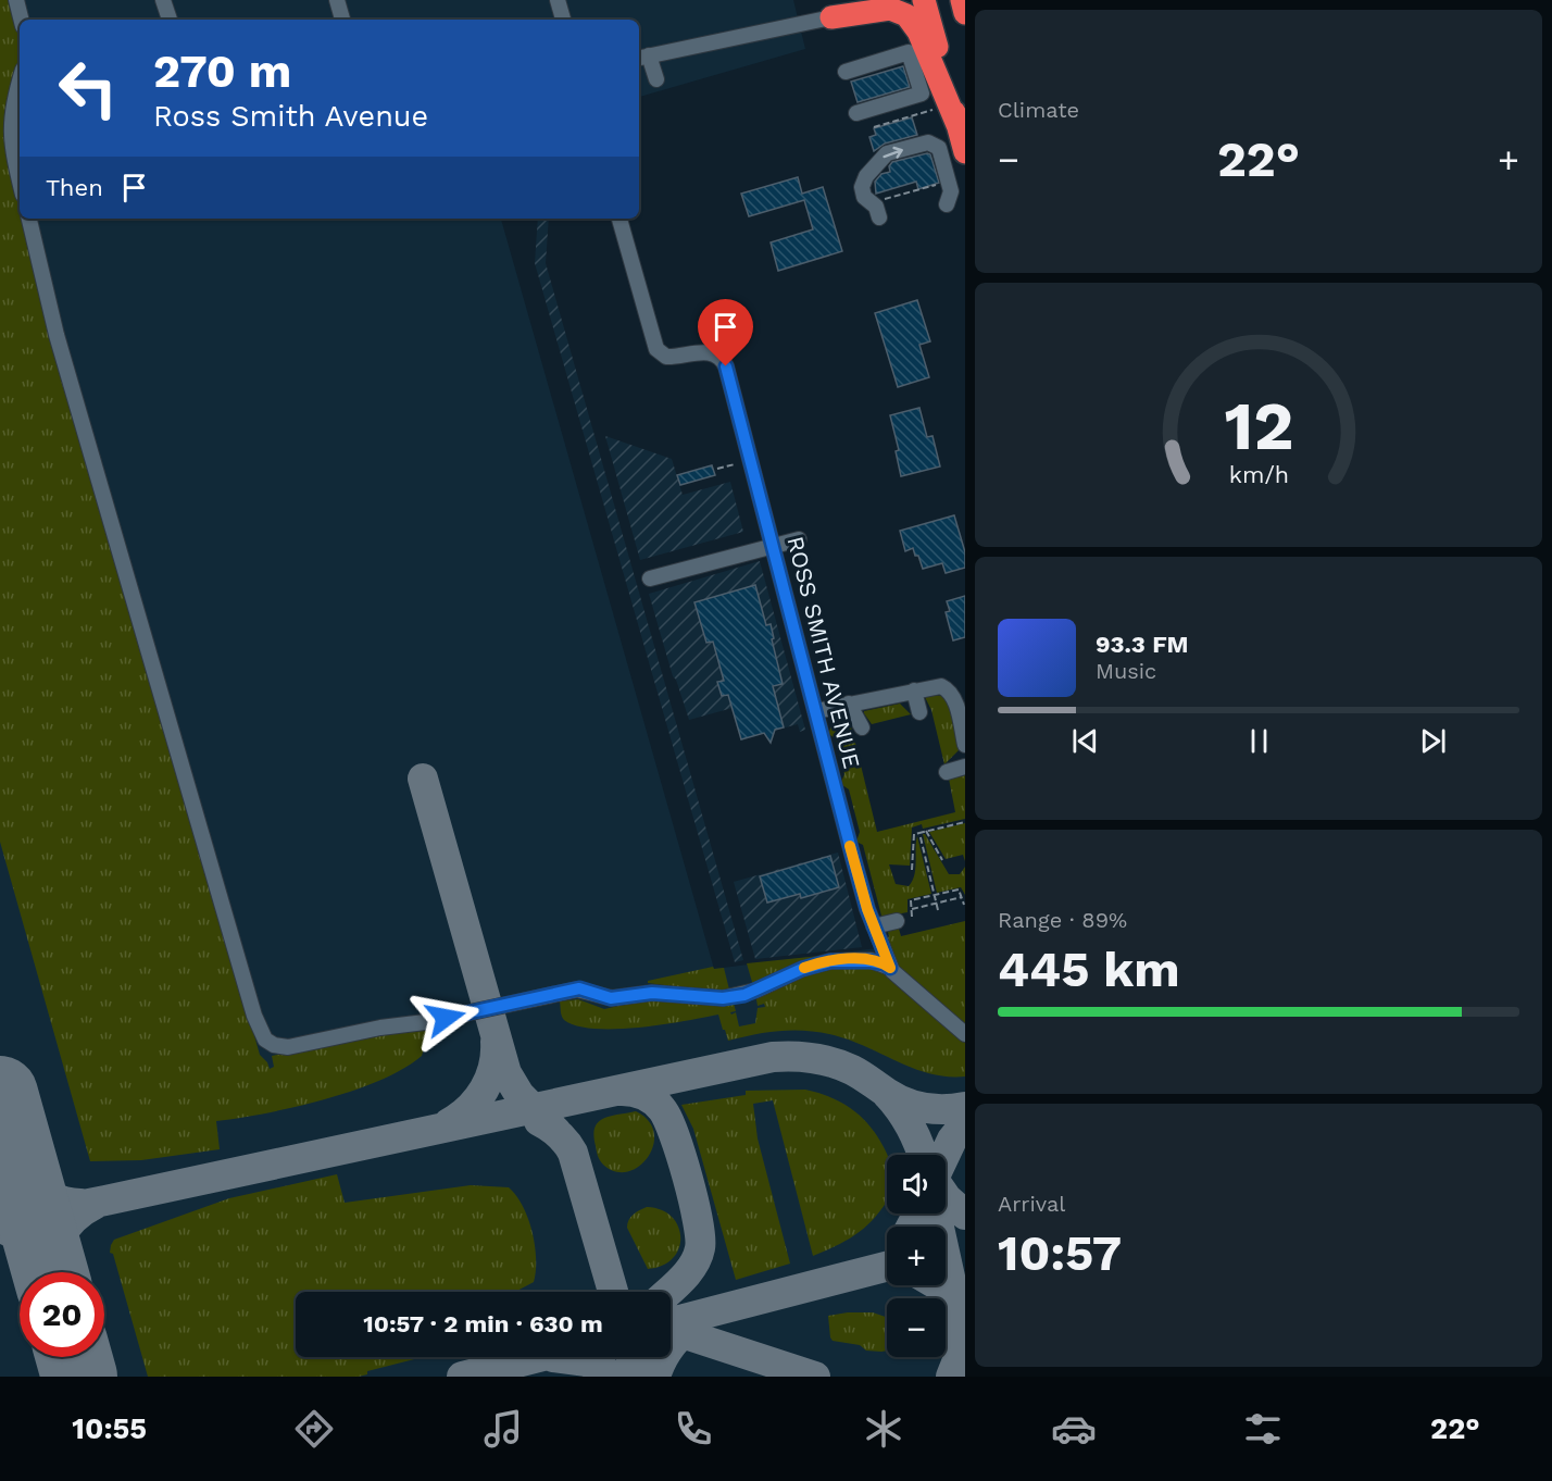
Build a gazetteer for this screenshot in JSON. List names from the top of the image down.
{
  "streets": {
    "lane": ["ROSS SMITH AVENUE"]
  },
  "page": {
    "tile": [
      "Climate",
      ["Range · 89%", "445 km"],
      ["Arrival", "10:57"]
    ],
    "turn": ["270 m", "Ross Smith Avenue"],
    "heat": ["−", "22°", "+"],
    "then": "Then",
    "song": ["93.3 FM", "Music"],
    "map_buttons": ["+", "−"],
    "limit": "20",
    "trip": "10:57 · 2 min · 630 m",
    "tabs": ["10:55", "22°"],
    "gauge": ["12", "km/h"]
  }
}
